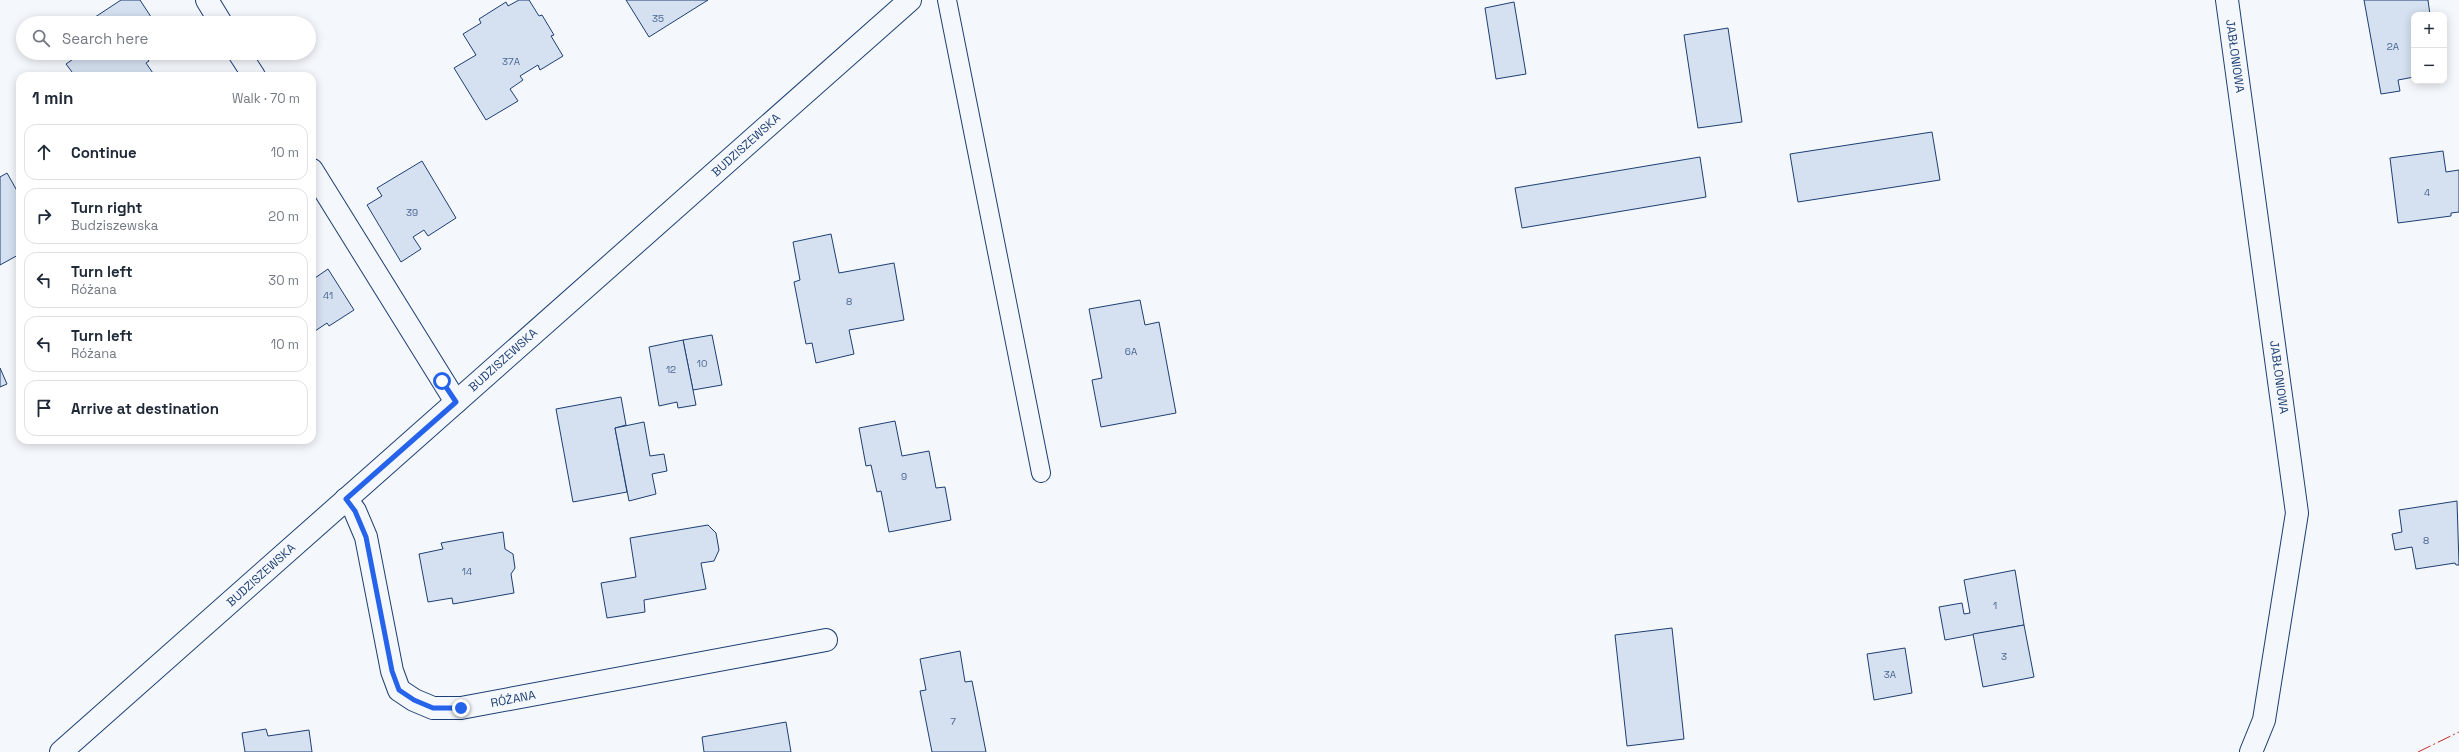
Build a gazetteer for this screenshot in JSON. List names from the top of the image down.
{
  "streets": {
    "street": ["JABŁONIOWA", "BUDZISZEWSKA", "RÓŻANA"]
  },
  "crossings": [
    ["BUDZISZEWSKA", "RÓŻANA"]
  ],
  "house_numbers": [
    "35",
    "2A",
    "37A",
    "4",
    "39",
    "41",
    "8",
    "6A",
    "10",
    "12",
    "9",
    "8",
    "14",
    "1",
    "3",
    "3A",
    "7"
  ],
  "page": {
    "map_buttons": ["+", "−"],
    "search": "Search here",
    "heading": ["1 min", "Walk · 70 m"],
    "list": [
      ["Continue", "10 m"],
      ["Turn right", "Budziszewska", "20 m"],
      ["Turn left", "Różana", "30 m"],
      ["Turn left", "Różana", "10 m"],
      "Arrive at destination"
    ]
  }
}
